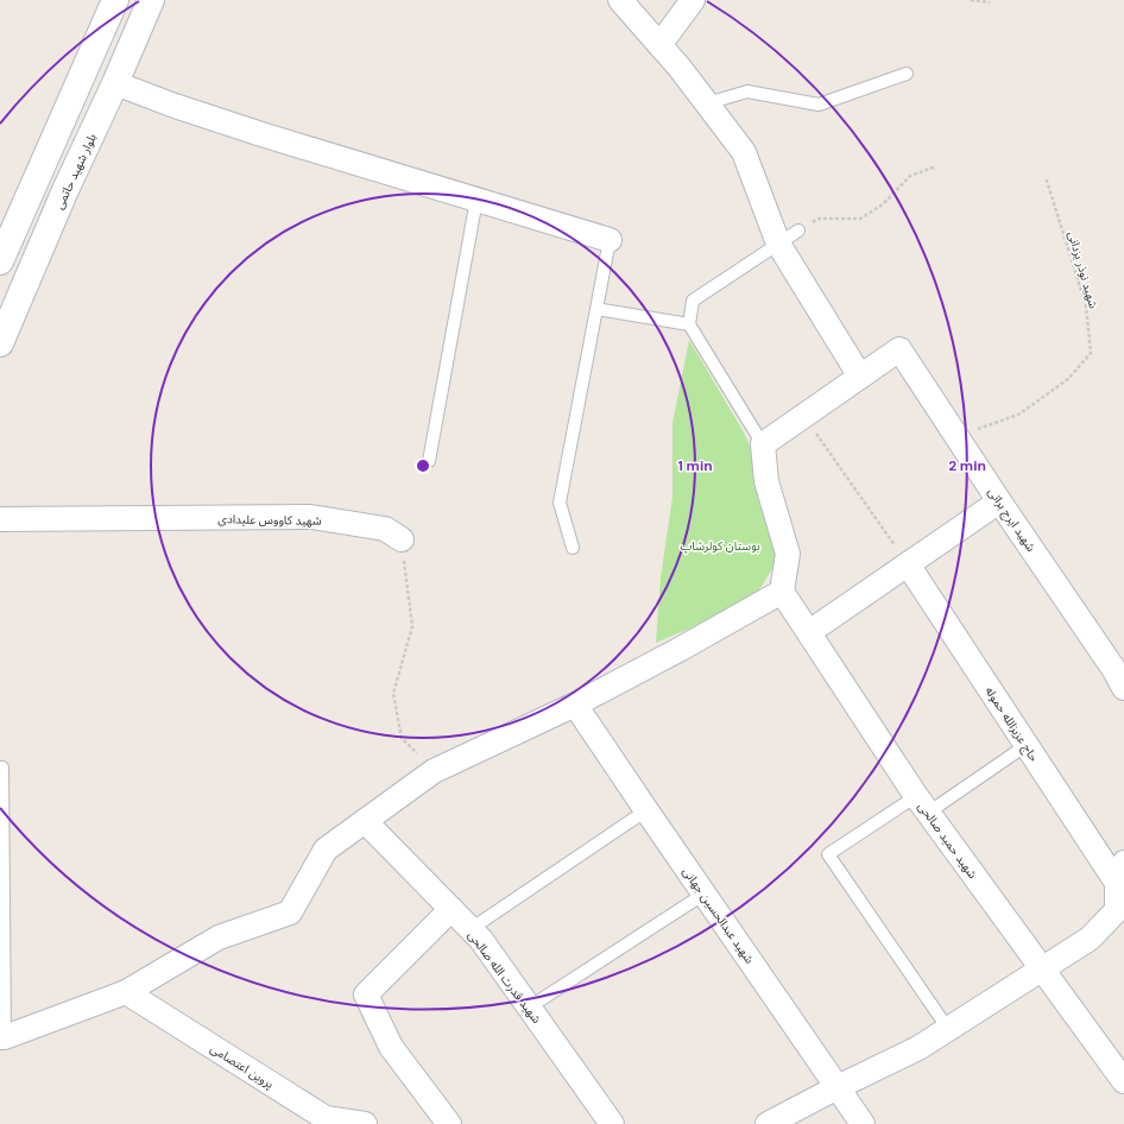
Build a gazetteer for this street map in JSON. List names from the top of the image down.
{
  "streets": {
    "main road": ["بلوار شهید حاتمی"],
    "street": [
      "شهید کاووس علیدادی",
      "شهید ایرج براتی",
      "حاج عزیزالله حموله",
      "شهید حمید صالحی",
      "شهید عبدالحسین جهانی",
      "شهید قدرت الله صالحی",
      "پروین اعتصامی"
    ],
    "path": ["شهید نوذر یزدانی"]
  },
  "crossings": [
    ["شهید نوذر یزدانی", "شهید ایرج براتی"]
  ],
  "parks": ["بوستان کولرشاپ"],
  "rings": ["1 min", "2 min"]
}
